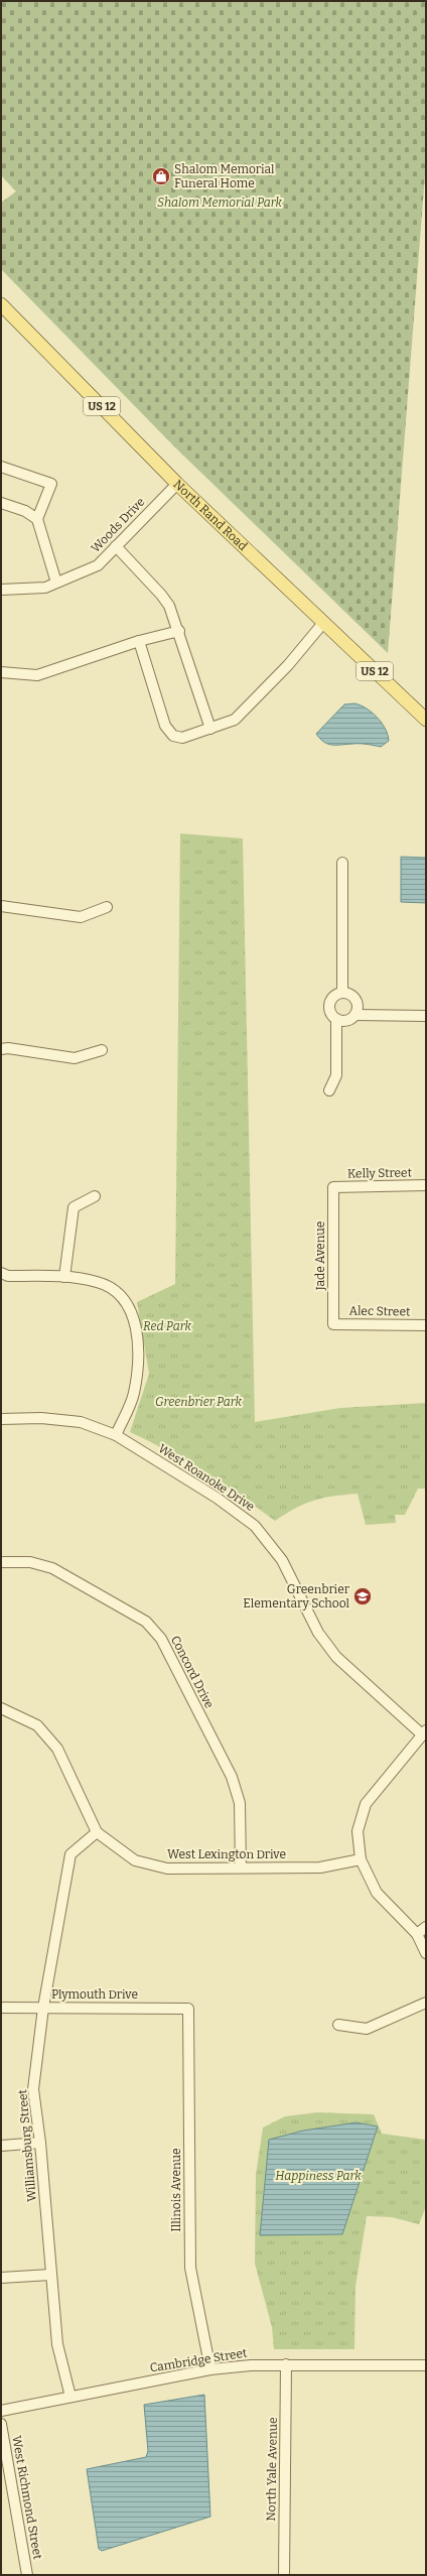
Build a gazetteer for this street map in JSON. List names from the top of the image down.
{
  "streets": {
    "main road": ["US 12", "North Rand Road"],
    "street": [
      "Woods Drive",
      "Kelly Street",
      "Jade Avenue",
      "Alec Street",
      "West Roanoke Drive",
      "Concord Drive",
      "West Lexington Drive",
      "Plymouth Drive",
      "Williamsburg Street",
      "Illinois Avenue",
      "Cambridge Street",
      "North Yale Avenue",
      "West Richmond Street"
    ]
  },
  "crossings": [
    ["North Rand Road", "Woods Drive"],
    ["Kelly Street", "Jade Avenue"],
    ["Jade Avenue", "Alec Street"],
    ["Concord Drive", "West Lexington Drive"],
    ["West Lexington Drive", "Williamsburg Street"],
    ["Plymouth Drive", "Williamsburg Street"],
    ["Plymouth Drive", "Illinois Avenue"],
    ["Williamsburg Street", "Cambridge Street"],
    ["Illinois Avenue", "Cambridge Street"],
    ["Cambridge Street", "North Yale Avenue"]
  ],
  "parks": [
    "Shalom Memorial Park",
    "Red Park",
    "Greenbrier Park",
    "Happiness Park"
  ],
  "places": {
    "shop": ["Shalom Memorial Funeral Home"],
    "school or university": ["Greenbrier Elementary School"]
  }
}
